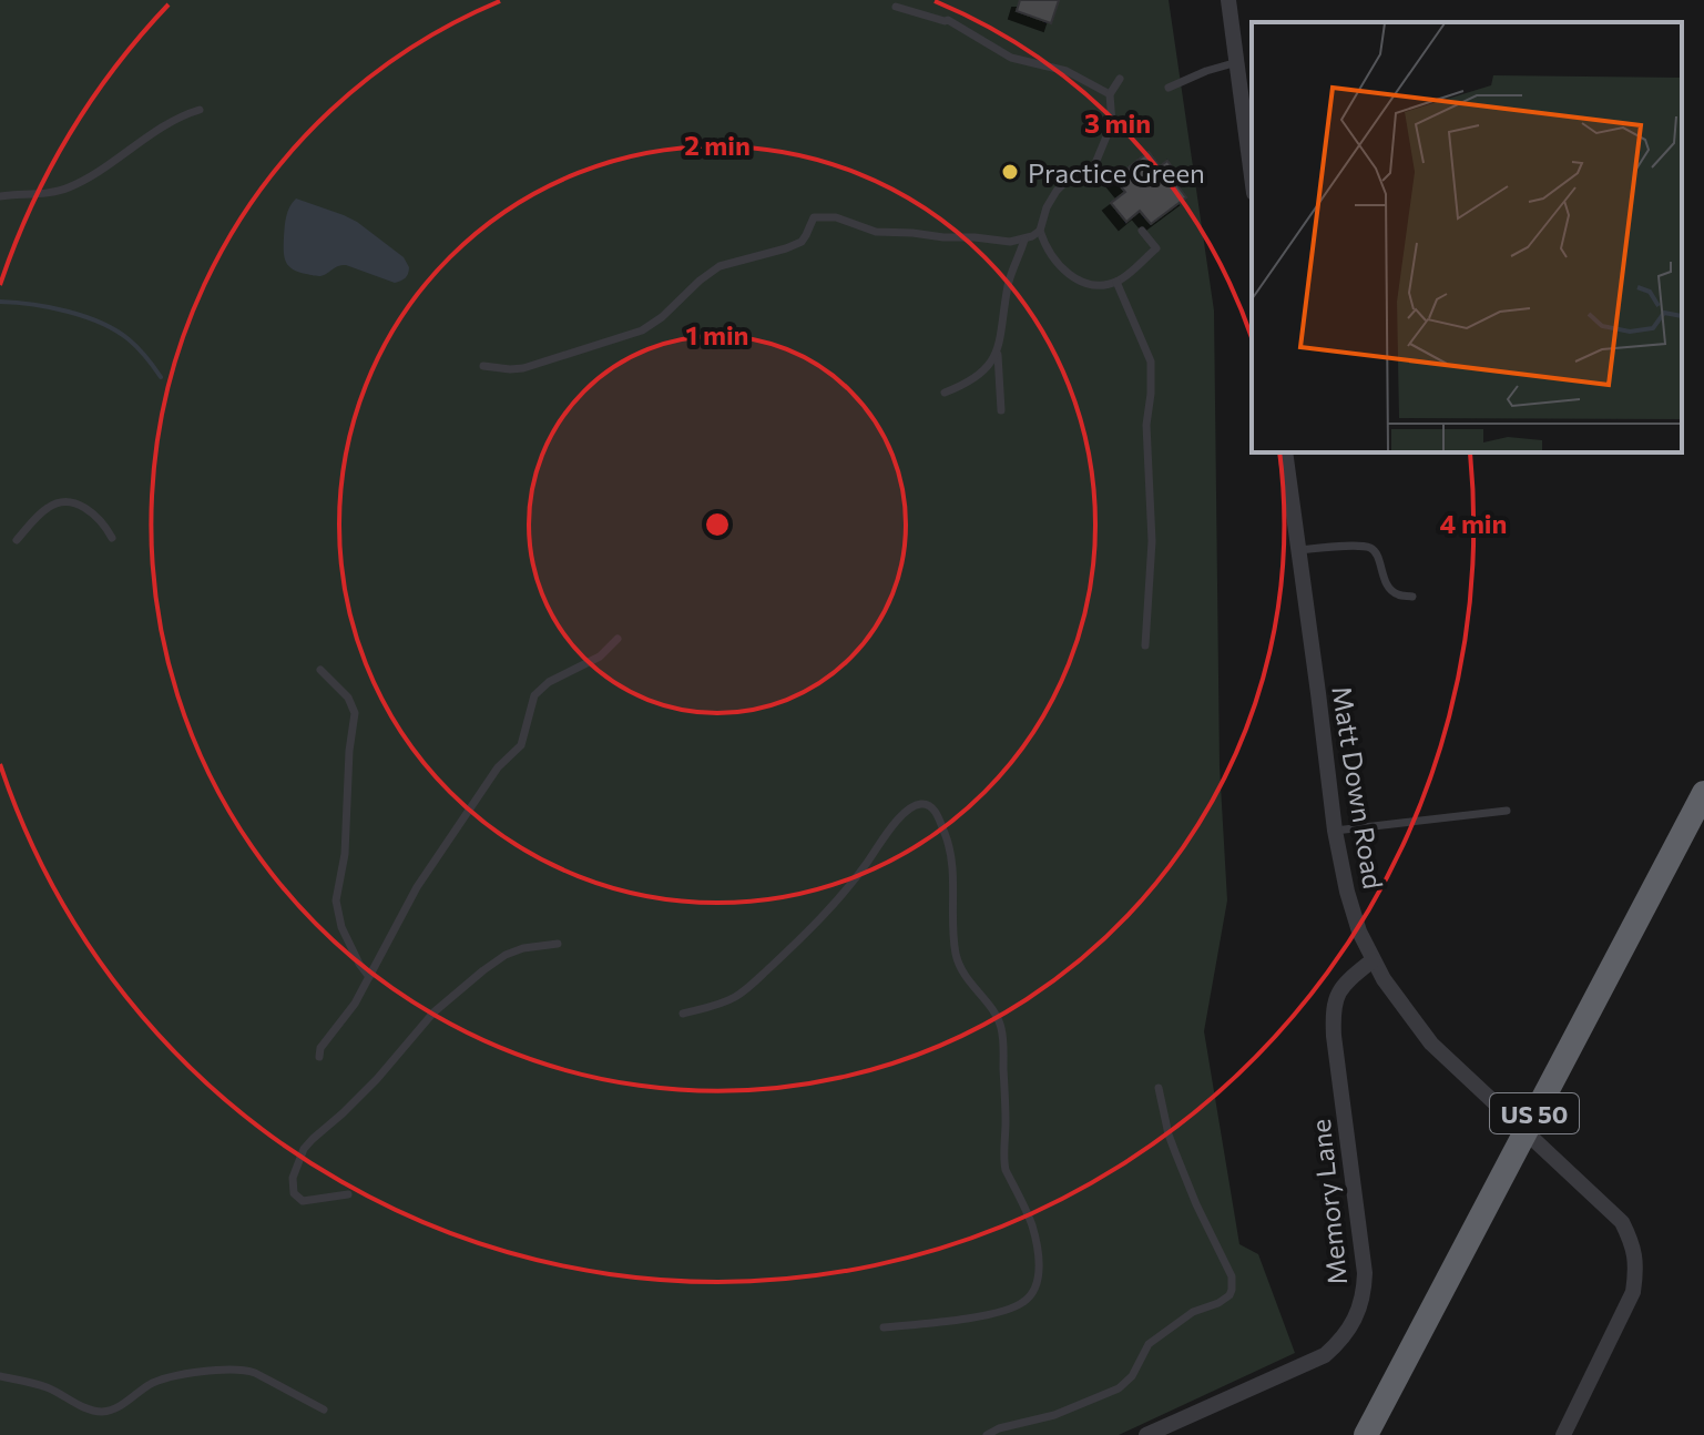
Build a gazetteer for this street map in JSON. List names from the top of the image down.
{
  "streets": {
    "highway": ["US 50"],
    "street": ["Matt Down Road", "Memory Lane"]
  },
  "crossings": [
    ["Matt Down Road", "US 50"],
    ["Matt Down Road", "Memory Lane"]
  ],
  "places": ["Practice Green"],
  "rings": [
    "3 min",
    "2 min",
    "1 min",
    "4 min"
  ]
}
